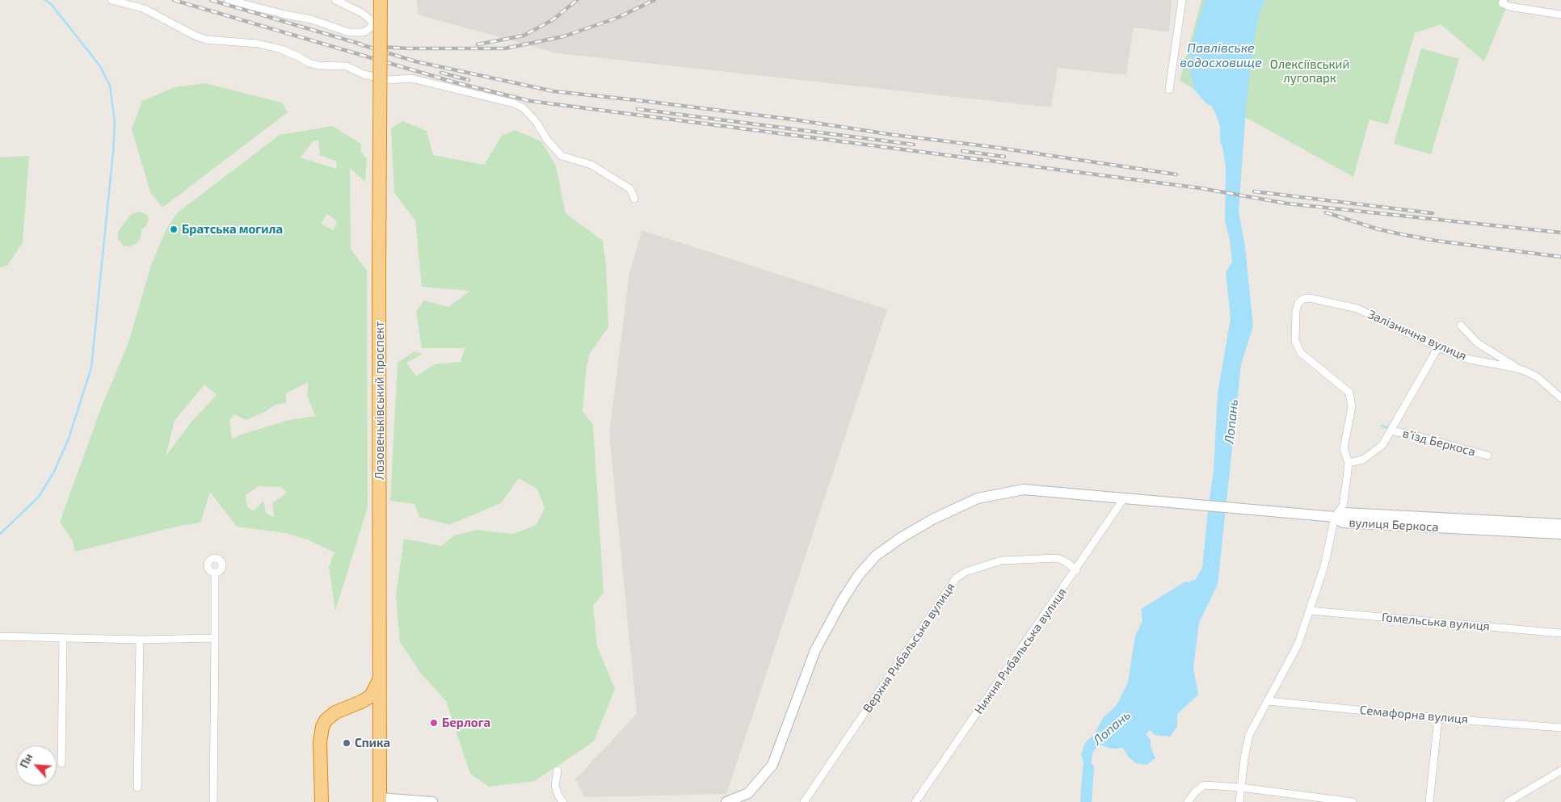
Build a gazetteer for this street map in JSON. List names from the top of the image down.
{
  "streets": {
    "highway": ["Лозовеньківський проспект"],
    "street": [
      "Залізнична вулиця",
      "в’їзд Беркоса",
      "вулиця Беркоса",
      "Гомельська вулиця",
      "Верхня Рибальська вулиця",
      "Нижня Рибальська вулиця",
      "Семафорна вулиця"
    ]
  },
  "crossings": [
    ["Верхня Рибальська вулиця", "Нижня Рибальська вулиця"]
  ],
  "water": ["Павлівське водосховище", "Лопань"],
  "parks": ["Олексіївський лугопарк"],
  "places": ["Братська могила", "Берлога", "Спика"],
  "north": "top left"
}
